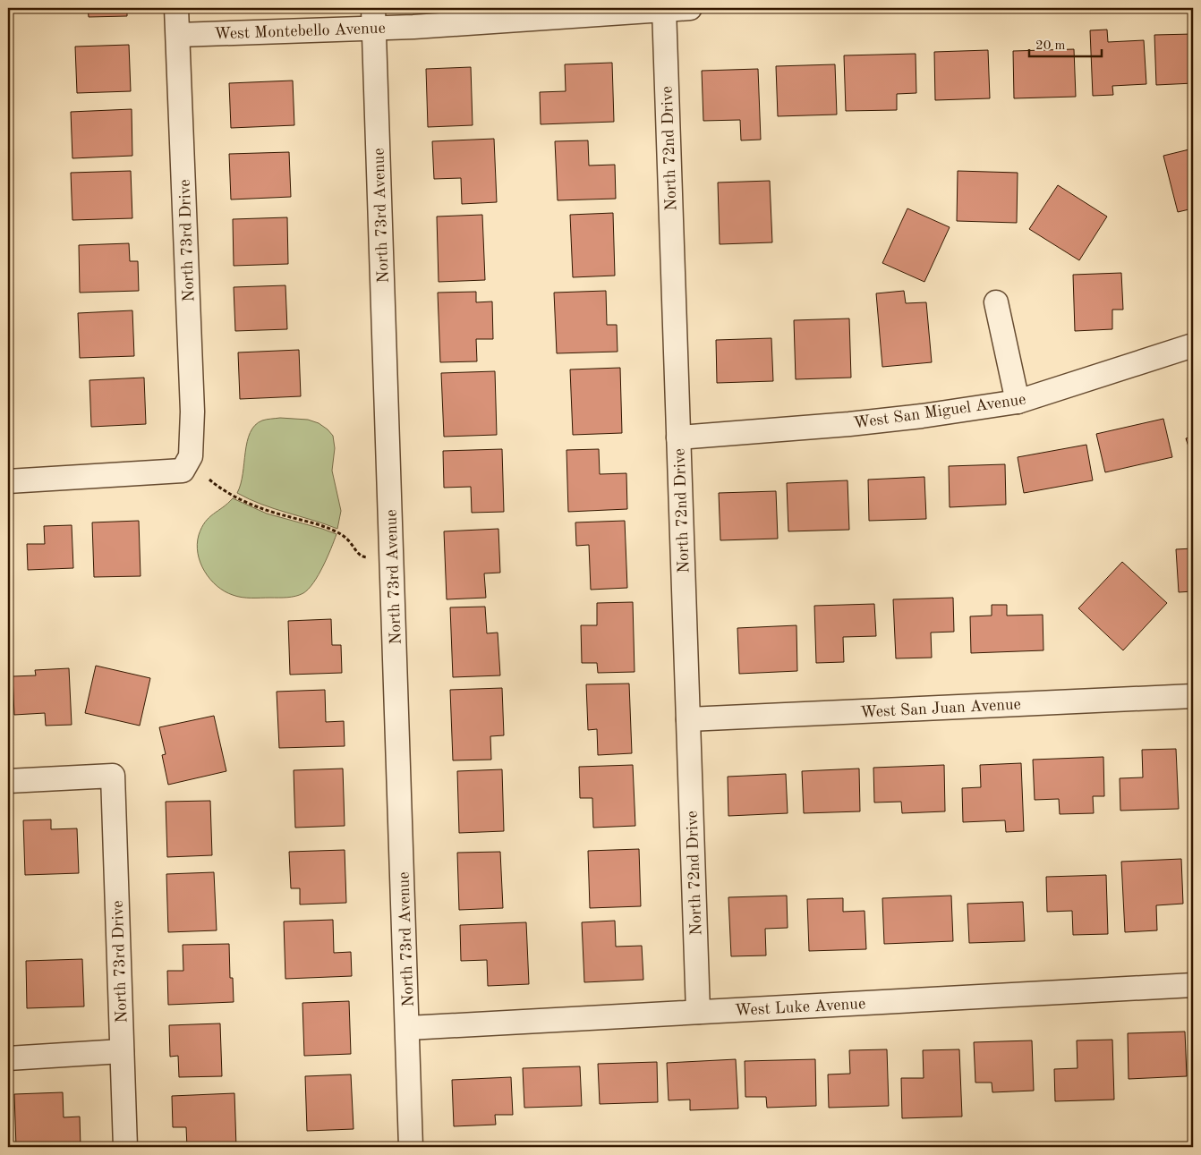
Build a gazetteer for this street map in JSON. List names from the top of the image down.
{
  "streets": {
    "street": [
      "West Montebello Avenue",
      "North 72nd Drive",
      "North 73rd Avenue",
      "North 73rd Drive",
      "West San Miguel Avenue",
      "West San Juan Avenue",
      "West Luke Avenue"
    ]
  },
  "crossings": [
    ["West Montebello Avenue", "North 72nd Drive"],
    ["West Montebello Avenue", "North 73rd Avenue"],
    ["West Montebello Avenue", "North 73rd Drive"],
    ["North 72nd Drive", "West San Miguel Avenue"],
    ["North 72nd Drive", "West San Juan Avenue"],
    ["North 72nd Drive", "West Luke Avenue"],
    ["North 73rd Avenue", "West Luke Avenue"]
  ],
  "scale_bar": "20 m"
}
